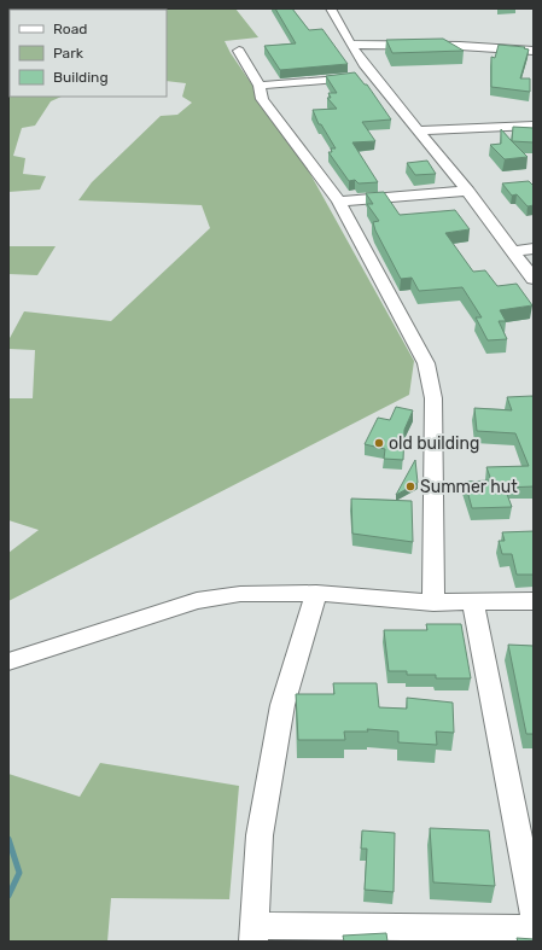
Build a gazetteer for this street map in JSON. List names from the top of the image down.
{
  "places": ["old building", "Summer hut"],
  "legend": ["Road", "Park", "Building"]
}
